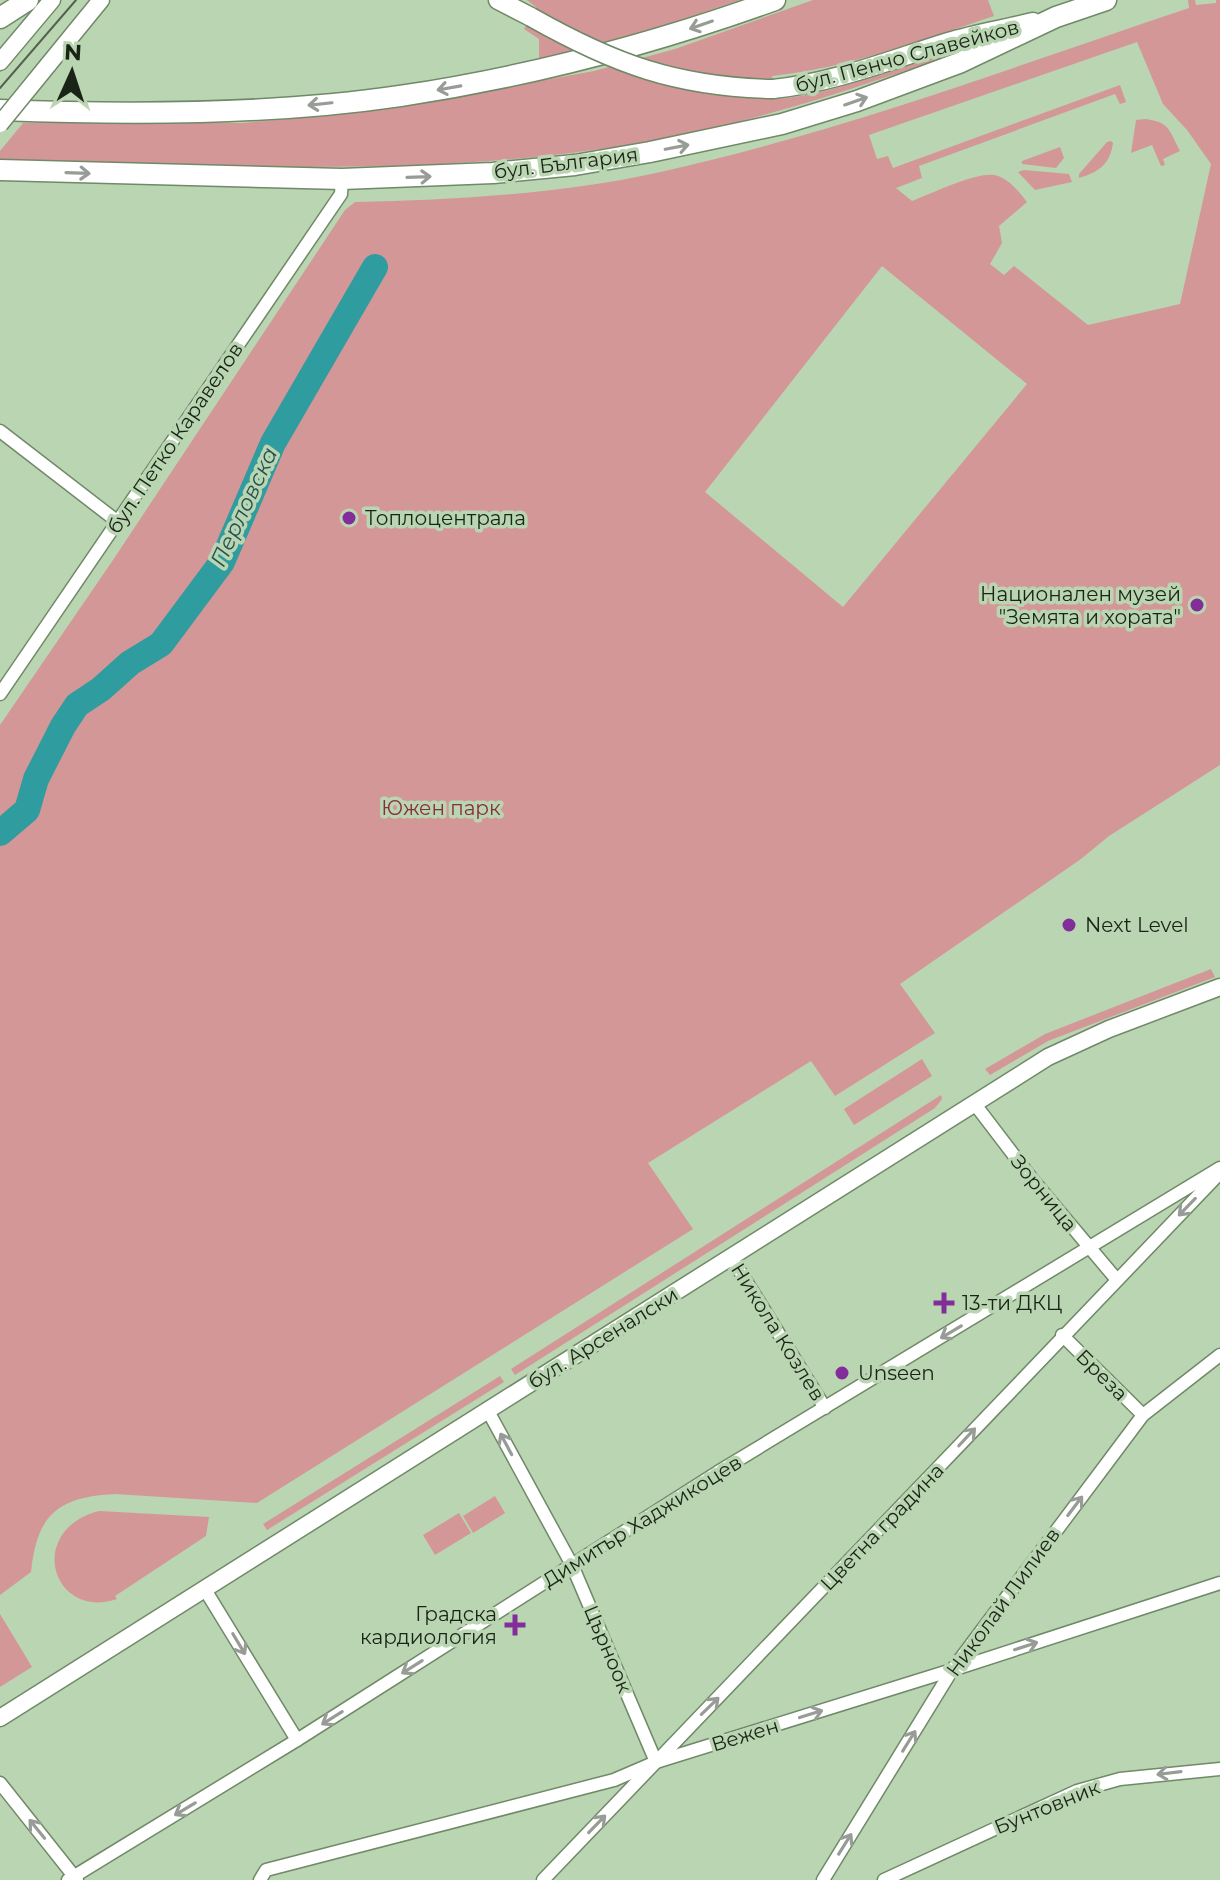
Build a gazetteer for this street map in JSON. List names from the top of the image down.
{
  "streets": {
    "main road": ["бул. Пенчо Славейков", "бул. България"],
    "street": [
      "бул. Петко Каравелов",
      "Зорница",
      "Никола Козлев",
      "бул. Арсеналски",
      "Бреза",
      "Димитър Хаджикоцев",
      "Цветна градина",
      "Николай Лилиев",
      "Църноок",
      "Вежен",
      "Бунтовник"
    ]
  },
  "crossings": [
    ["бул. Пенчо Славейков", "бул. България"],
    ["бул. България", "бул. Петко Каравелов"],
    ["Зорница", "бул. Арсеналски"],
    ["Зорница", "Димитър Хаджикоцев"],
    ["Зорница", "Цветна градина"],
    ["Никола Козлев", "бул. Арсеналски"],
    ["Никола Козлев", "Димитър Хаджикоцев"],
    ["бул. Арсеналски", "Църноок"],
    ["Бреза", "Цветна градина"],
    ["Бреза", "Николай Лилиев"],
    ["Димитър Хаджикоцев", "Цветна градина"],
    ["Димитър Хаджикоцев", "Църноок"],
    ["Цветна градина", "Църноок"],
    ["Цветна градина", "Вежен"],
    ["Николай Лилиев", "Вежен"],
    ["Църноок", "Вежен"]
  ],
  "one_way": [
    "Димитър Хаджикоцев",
    "Николай Лилиев",
    "Църноок",
    "Вежен",
    "Бунтовник"
  ],
  "water": ["Перловска"],
  "parks": ["Южен парк"],
  "places": {
    "other": [
      "Топлоцентрала",
      "Национален музей \"Земята и хората\"",
      "Next Level",
      "Unseen"
    ],
    "health": ["13-ти ДКЦ", "Градска кардиология"]
  },
  "north": "top"
}
